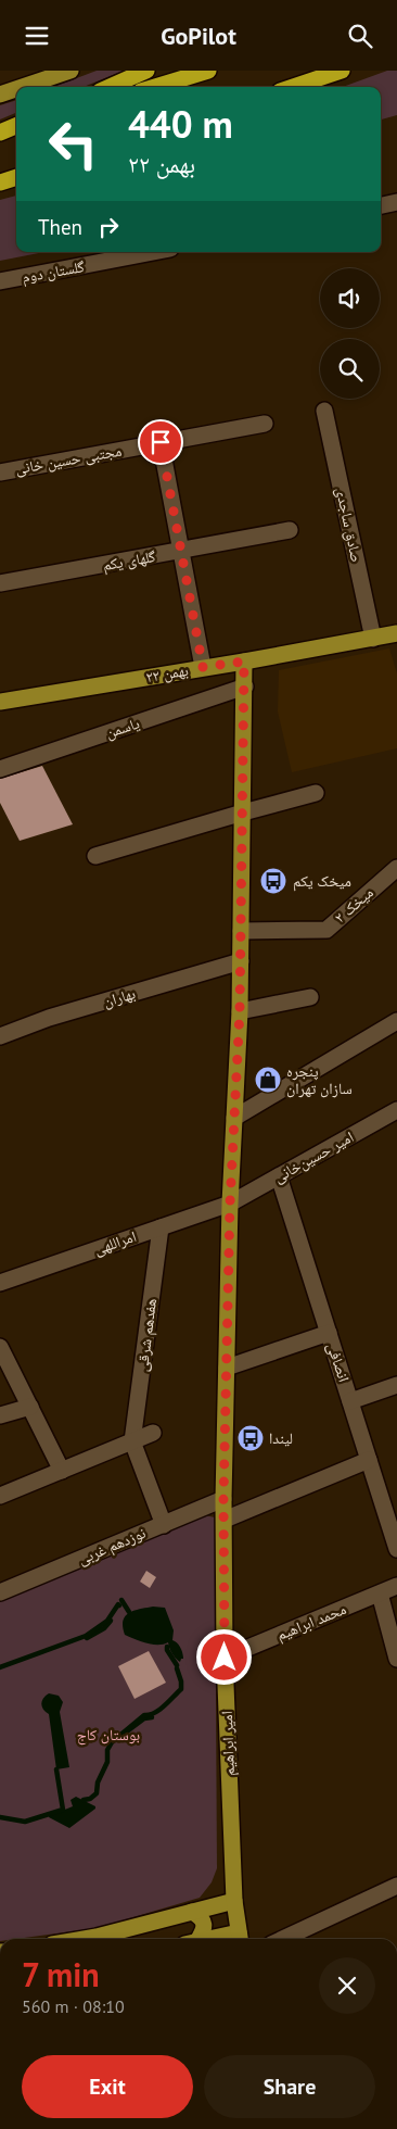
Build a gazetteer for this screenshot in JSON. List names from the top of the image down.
{
  "streets": {
    "main road": ["۲۲ بهمن", "امیر ابراهیم"],
    "street": [
      "گلستان دوم",
      "مجتبی حسین خانی",
      "صادق ساجدی",
      "گلهای یکم",
      "یاسمن",
      "میخک ۲",
      "بهاران",
      "امیر حسین‌خانی",
      "امراللهی",
      "هفدهم شرقی",
      "انصافی",
      "نوزدهم غربی",
      "محمد ابراهیم"
    ]
  },
  "crossings": [
    ["صادق ساجدی", "۲۲ بهمن"],
    ["۲۲ بهمن", "امیر ابراهیم"],
    ["یاسمن", "امیر ابراهیم"],
    ["میخک ۲", "امیر ابراهیم"],
    ["بهاران", "امیر ابراهیم"],
    ["امیر حسین‌خانی", "امراللهی"],
    ["امیر حسین‌خانی", "انصافی"],
    ["امیر حسین‌خانی", "امیر ابراهیم"],
    ["امراللهی", "هفدهم شرقی"],
    ["امراللهی", "امیر ابراهیم"],
    ["هفدهم شرقی", "نوزدهم غربی"],
    ["نوزدهم غربی", "امیر ابراهیم"],
    ["محمد ابراهیم", "امیر ابراهیم"]
  ],
  "parks": ["بوستان کاج"],
  "places": {
    "bus stop": ["میخک یکم", "لیندا"],
    "shop": ["پنجره سازان تهران"]
  },
  "page": {
    "header": "GoPilot",
    "turn": ["440 m", "۲۲ بهمن"],
    "then": "Then",
    "heading": ["7 min", "560 m · 08:10"],
    "buttons": ["Exit", "Share"]
  }
}
